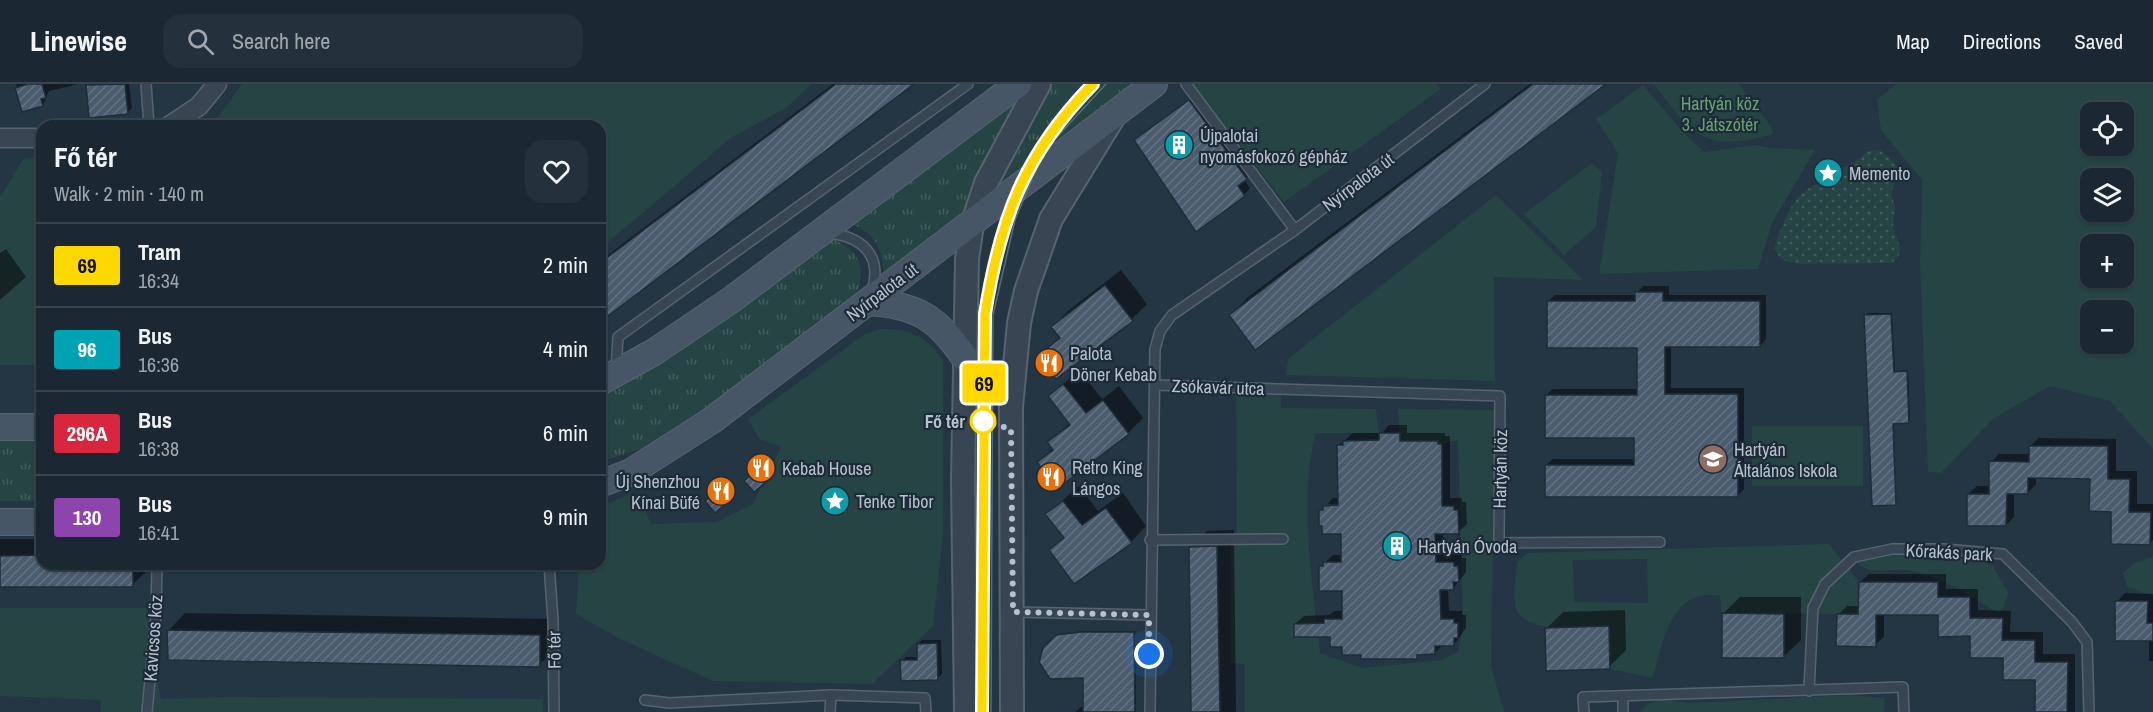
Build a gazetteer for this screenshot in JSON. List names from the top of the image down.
{
  "streets": {
    "main road": ["Nyírpalota út"],
    "lane": [
      "Zsókavár utca",
      "Hartyán köz",
      "Kőrakás park",
      "Kavicsos köz",
      "Fő tér"
    ]
  },
  "crossings": [
    ["Nyírpalota út", "Zsókavár utca"],
    ["Zsókavár utca", "Hartyán köz"]
  ],
  "parks": ["Hartyán köz 3. Játszótér"],
  "places": {
    "building": ["Újpalotai nyomásfokozó gépház", "Hartyán Óvoda"],
    "place": ["Memento", "Tenke Tibor"],
    "restaurant": [
      "Palota Döner Kebab",
      "Kebab House",
      "Retro King Lángos",
      "Új Shenzhou Kínai Büfé"
    ],
    "other": ["Fő tér"],
    "school or university": ["Hartyán Általános Iskola"]
  },
  "lines": ["tram line 69"],
  "page": {
    "header": "Linewise",
    "search": "Search here",
    "nav": ["Map", "Directions", "Saved"],
    "on_map": "69",
    "map_buttons": ["+", "−"],
    "heading": ["Fő tér", "Walk · 2 min · 140 m"],
    "list": [
      {
        "mark": "69",
        "name": "Tram",
        "note": "16:34",
        "value": "2 min"
      },
      {
        "mark": "96",
        "name": "Bus",
        "note": "16:36",
        "value": "4 min"
      },
      {
        "mark": "296A",
        "name": "Bus",
        "note": "16:38",
        "value": "6 min"
      },
      {
        "mark": "130",
        "name": "Bus",
        "note": "16:41",
        "value": "9 min"
      }
    ]
  }
}
